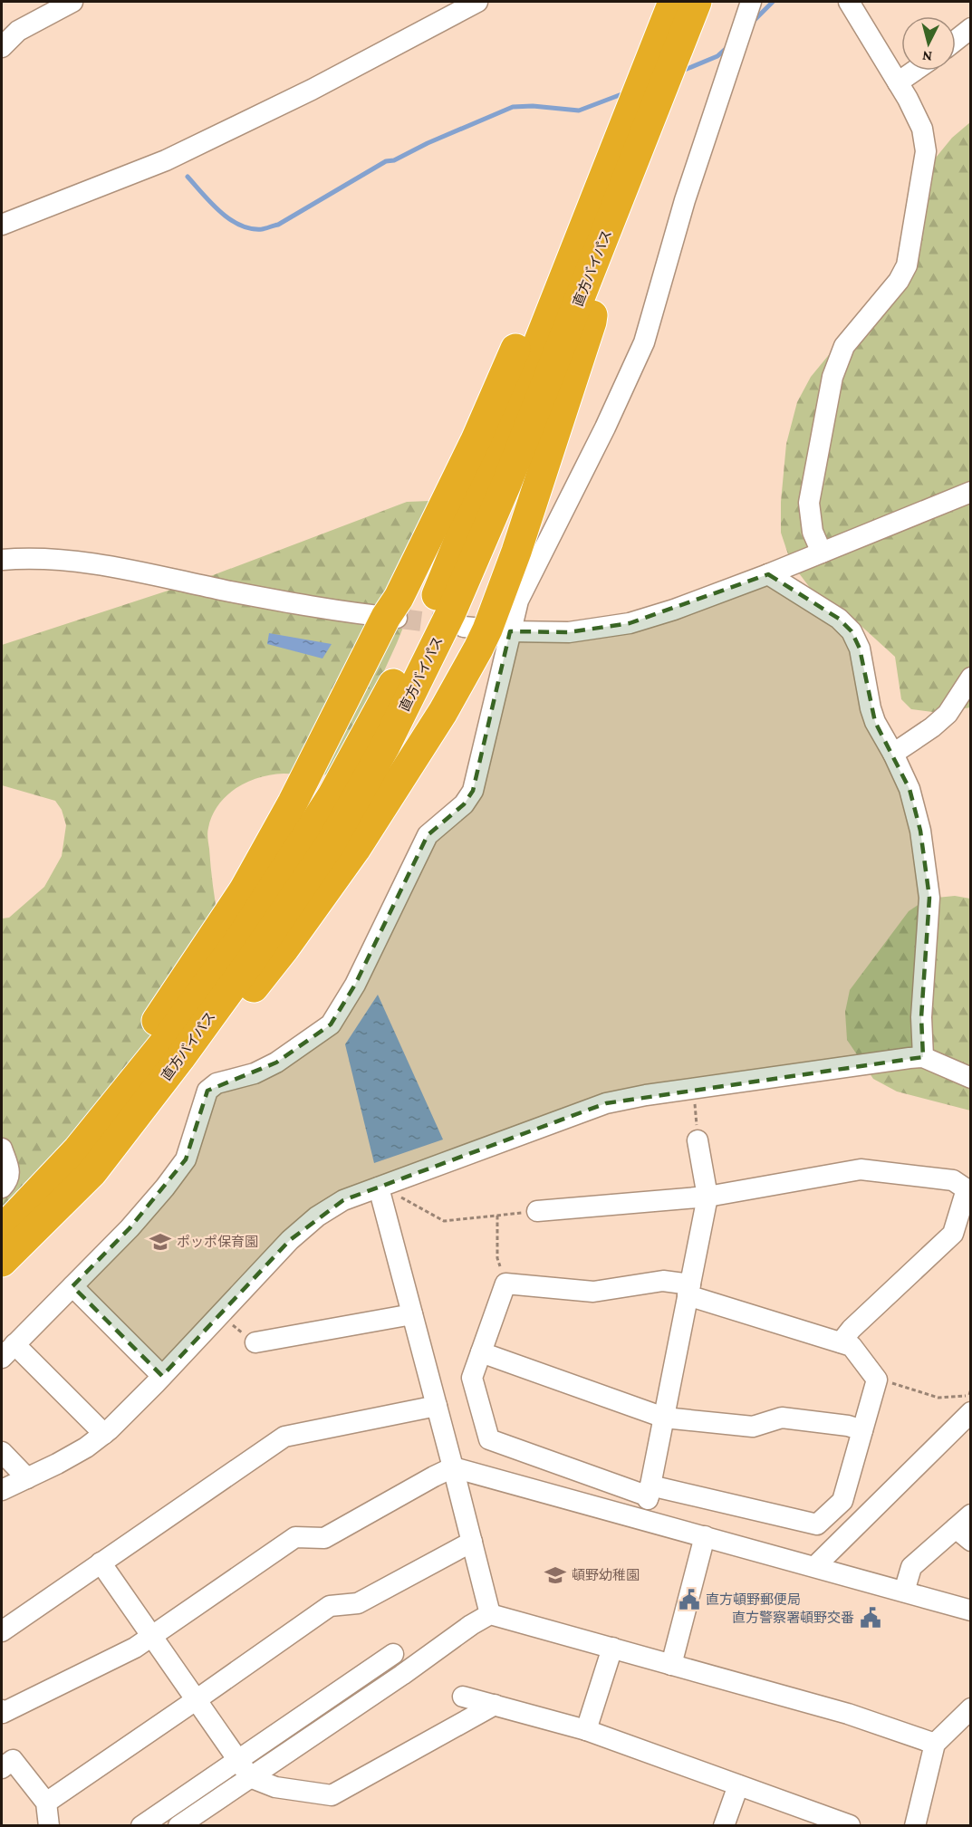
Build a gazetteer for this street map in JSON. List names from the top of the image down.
{
  "streets": {
    "highway": ["直方バイパス"]
  },
  "places": {
    "school or university": ["ポッポ保育園", "頓野幼稚園"],
    "public building": ["直方頓野郵便局", "直方警察署頓野交番"]
  },
  "north": "bottom"
}
